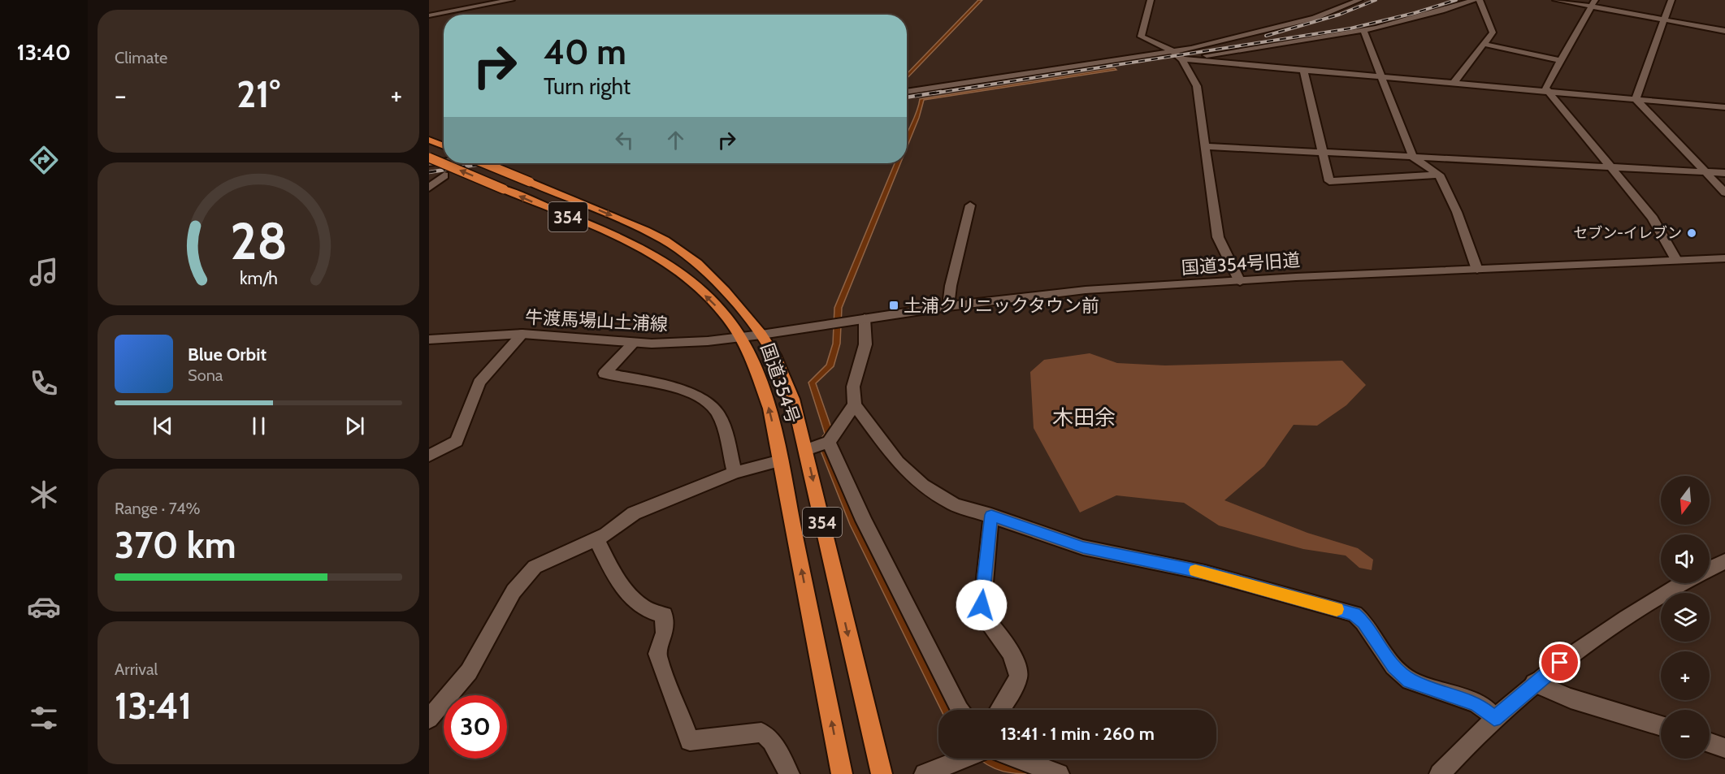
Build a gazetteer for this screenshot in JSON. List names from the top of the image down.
{
  "streets": {
    "highway": ["354", "国道354号"],
    "street": ["国道354号旧道", "牛渡馬場山土浦線"]
  },
  "crossings": [
    ["国道354号旧道", "牛渡馬場山土浦線"],
    ["国道354号旧道", "国道354号"],
    ["牛渡馬場山土浦線", "国道354号"]
  ],
  "districts": ["木田余"],
  "places": {
    "other": ["セブン-イレブン"],
    "transit": ["土浦クリニックタウン前"]
  },
  "north": "bottom",
  "page": {
    "tabs": "13:40",
    "tile": [
      "Climate",
      ["Range · 74%", "370 km"],
      ["Arrival", "13:41"]
    ],
    "turn": ["40 m", "Turn right"],
    "heat": ["−", "21°", "+"],
    "song": ["Blue Orbit", "Sona"],
    "map_buttons": ["+", "−"],
    "limit": "30",
    "trip": "13:41 · 1 min · 260 m",
    "gauge": ["28", "km/h"]
  }
}
